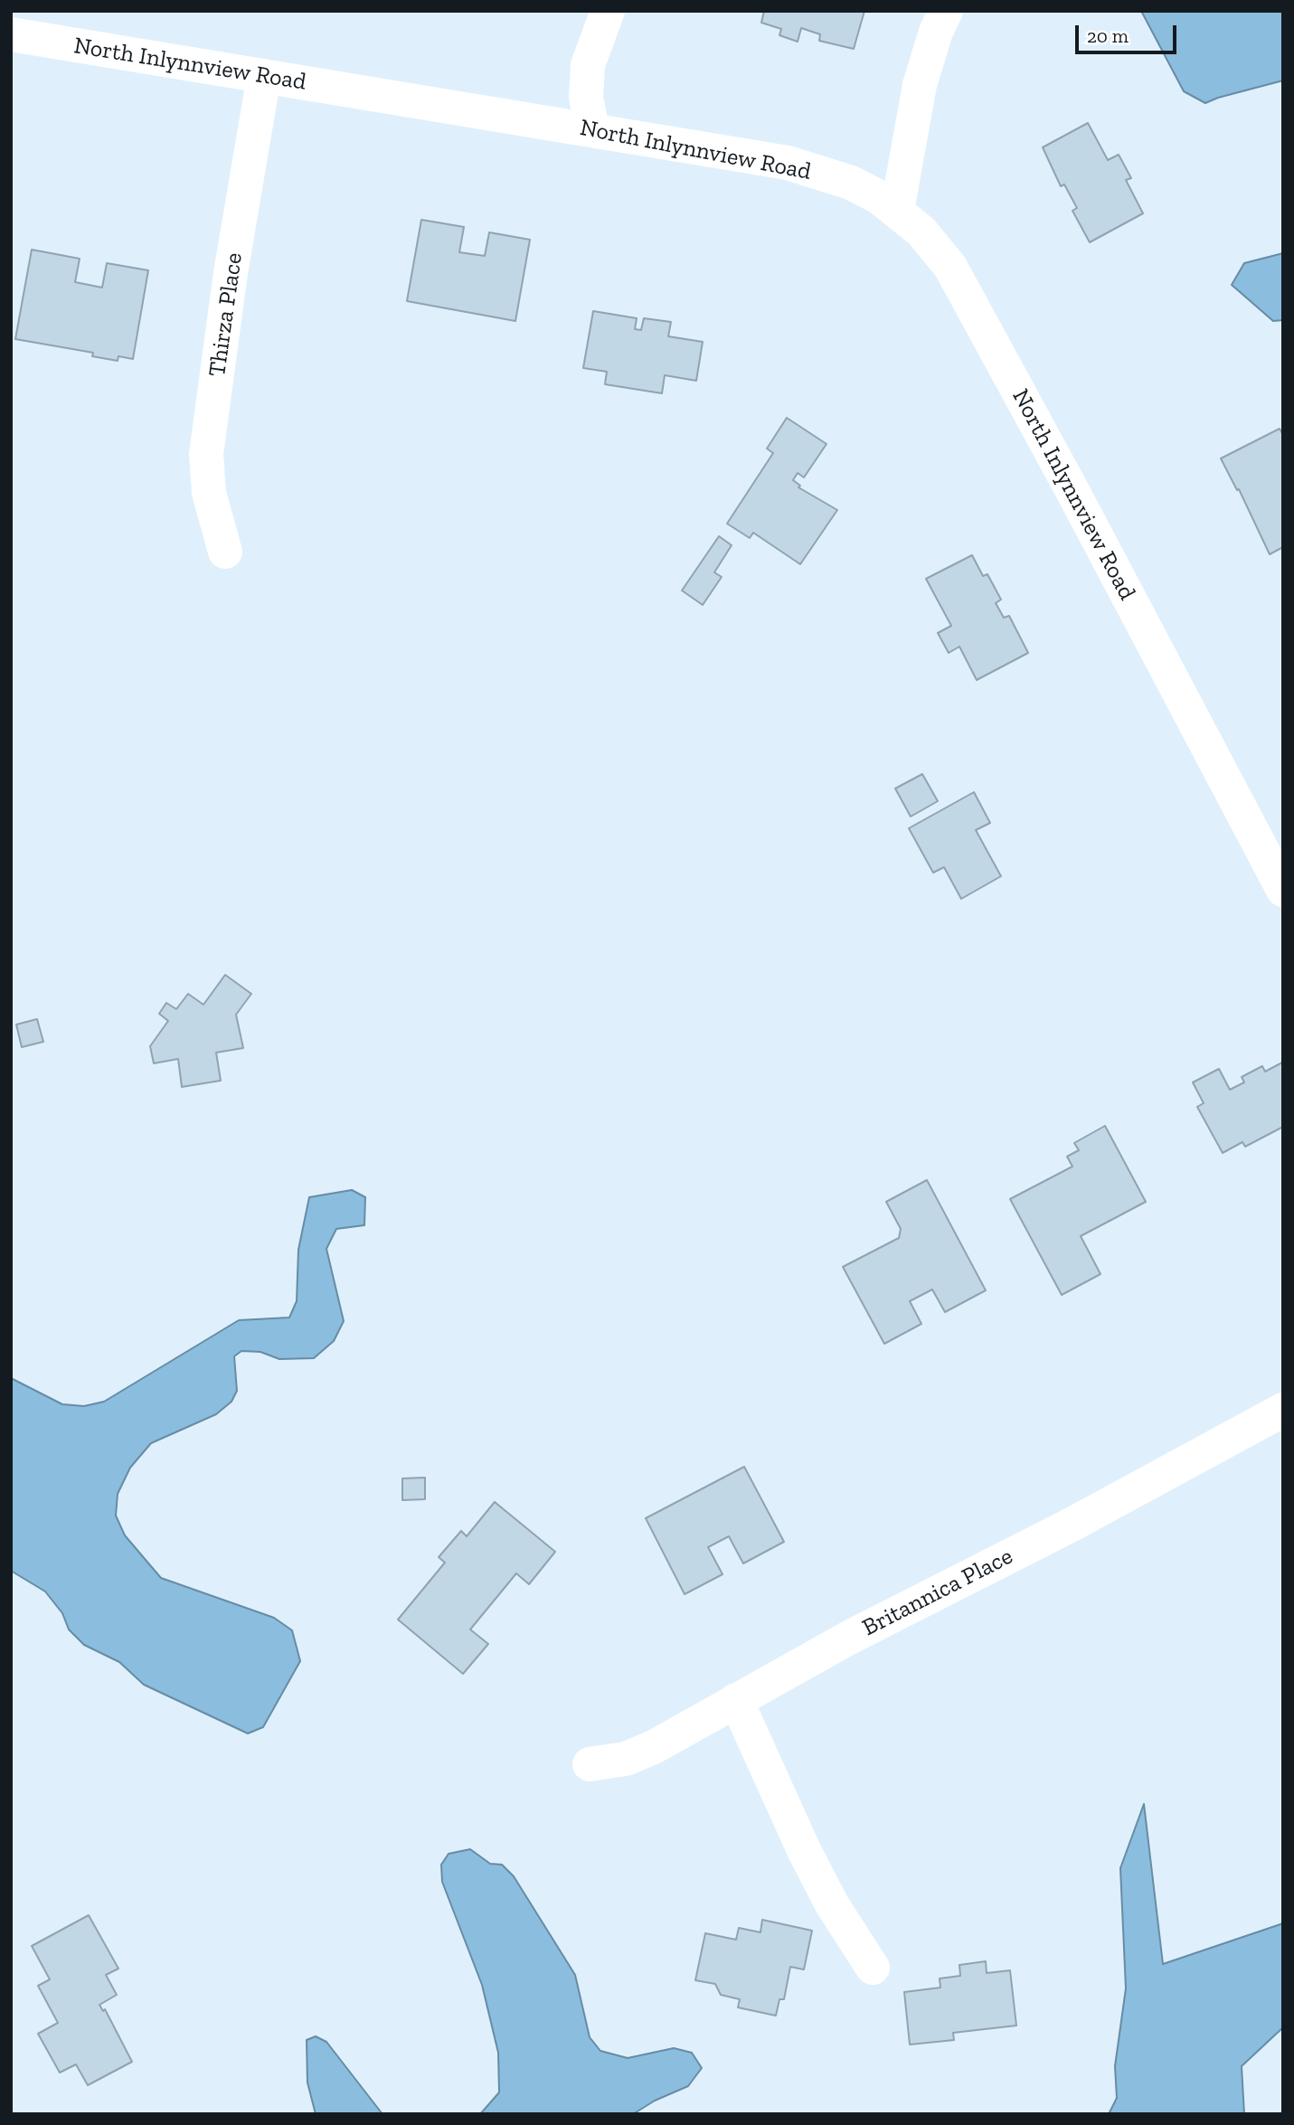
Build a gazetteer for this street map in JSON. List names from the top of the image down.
{
  "streets": {
    "street": ["North Inlynnview Road", "Thirza Place", "Britannica Place"]
  },
  "crossings": [
    ["North Inlynnview Road", "Thirza Place"]
  ],
  "scale_bar": "20 m"
}
